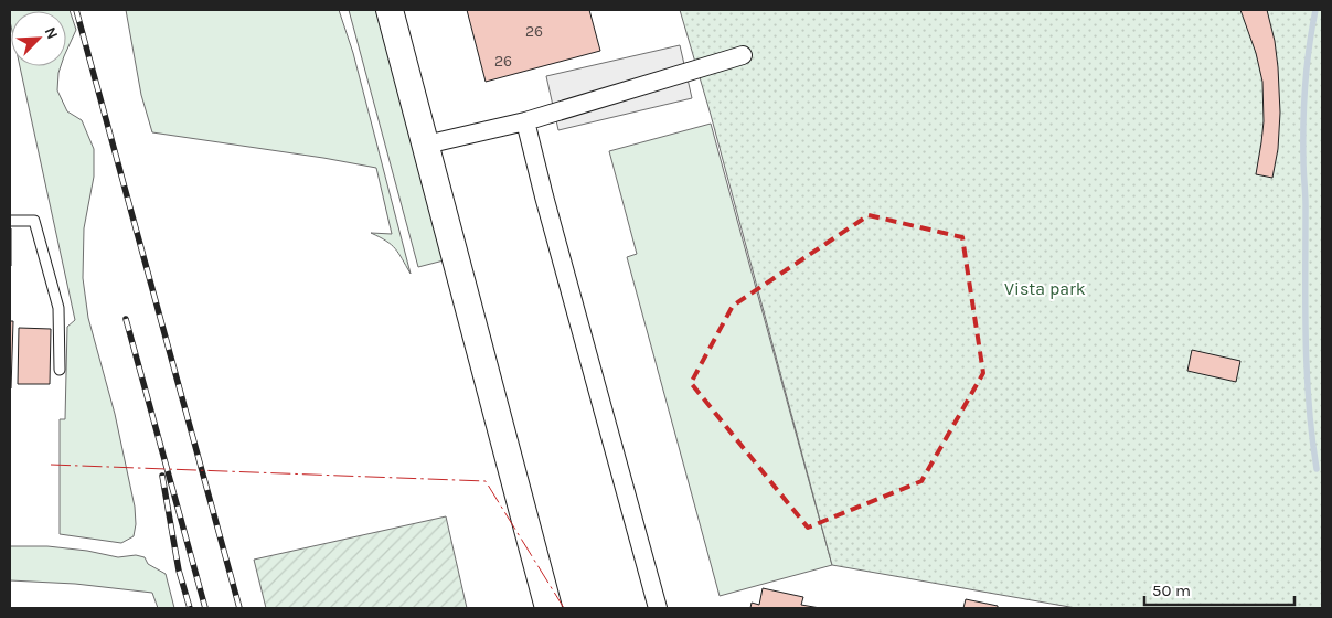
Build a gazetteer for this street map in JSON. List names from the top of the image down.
{
  "parks": ["Vista park"],
  "house_numbers": ["26", "26"],
  "scale_bar": "50 m",
  "north": "top right"
}
